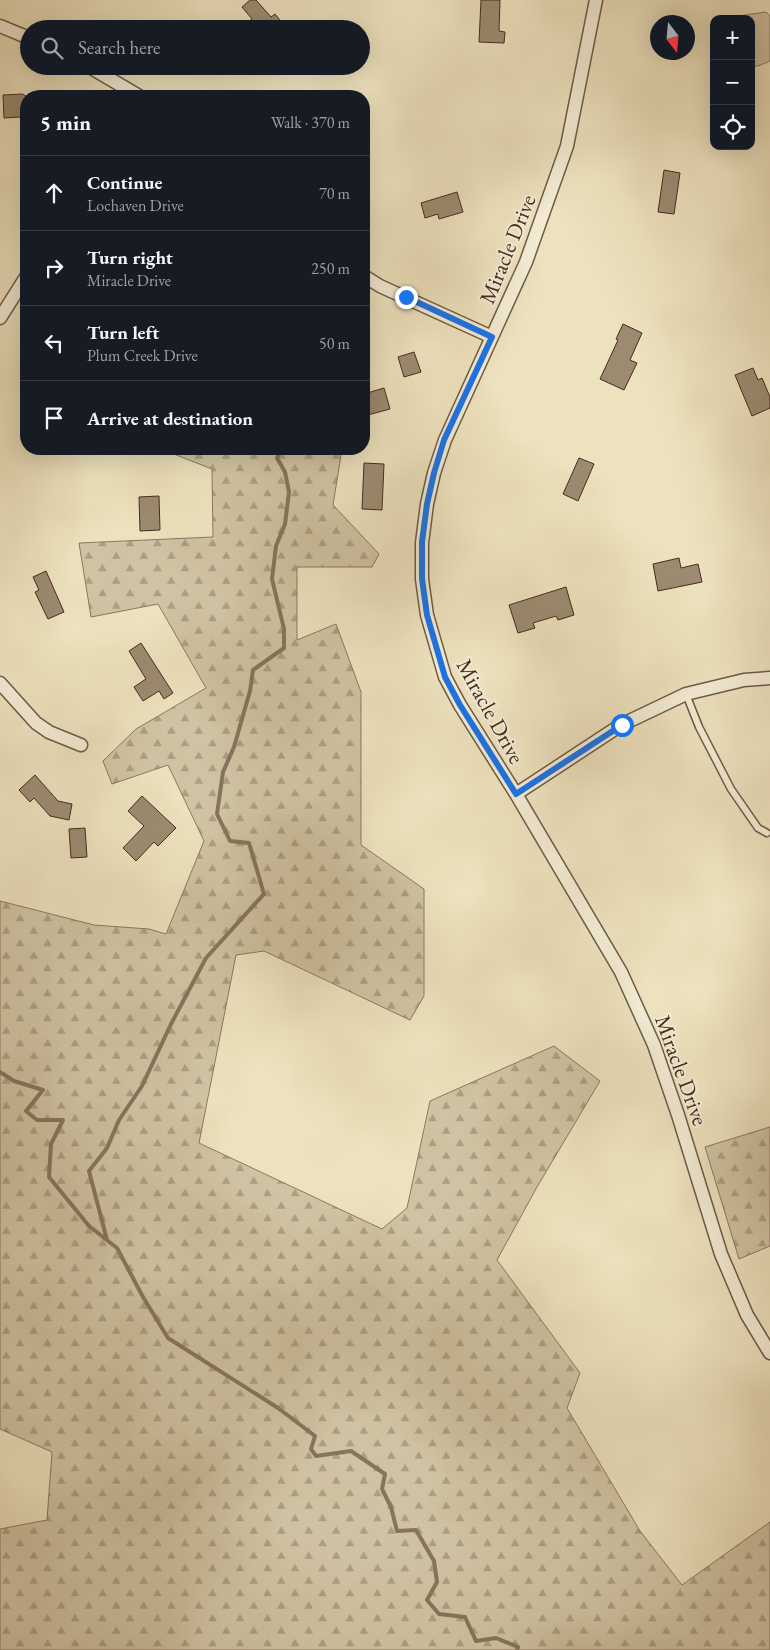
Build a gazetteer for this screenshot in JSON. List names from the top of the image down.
{
  "streets": {
    "street": ["Miracle Drive"]
  },
  "north": "bottom",
  "page": {
    "map_buttons": ["+", "−"],
    "search": "Search here",
    "heading": ["5 min", "Walk · 370 m"],
    "list": [
      ["Continue", "Lochaven Drive", "70 m"],
      ["Turn right", "Miracle Drive", "250 m"],
      ["Turn left", "Plum Creek Drive", "50 m"],
      "Arrive at destination"
    ]
  }
}
